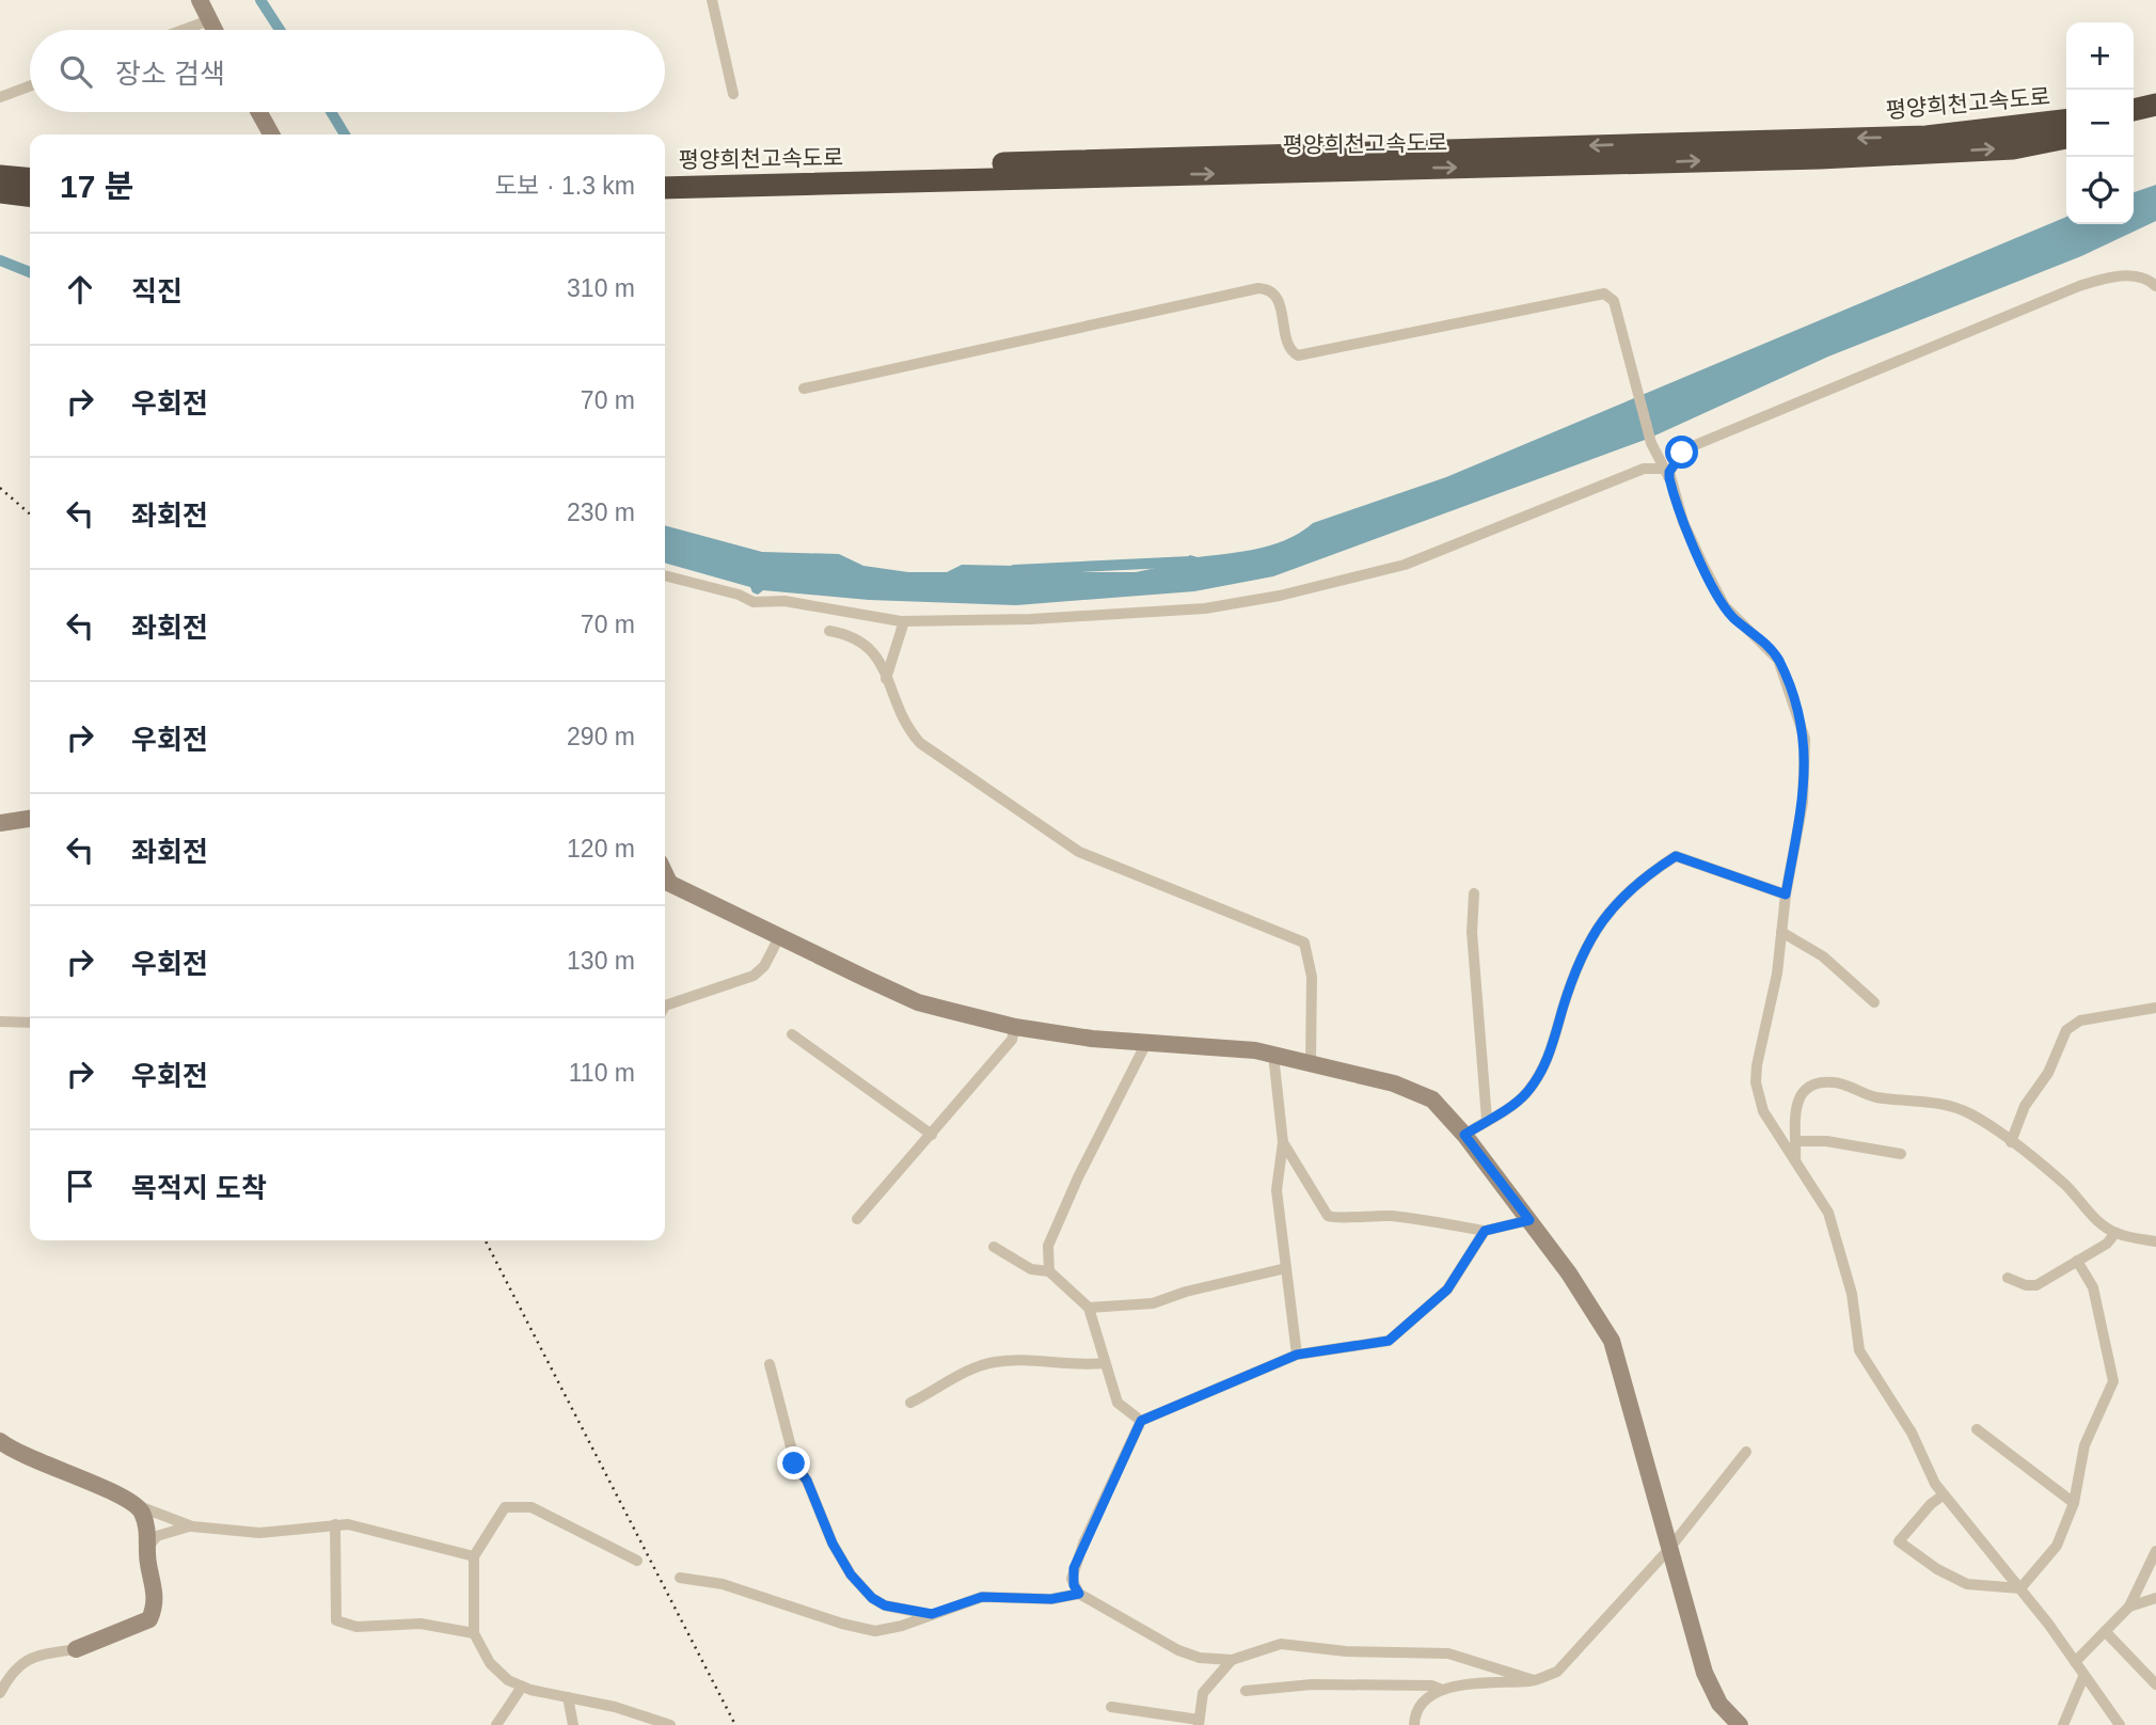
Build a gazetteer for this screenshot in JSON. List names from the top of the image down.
{
  "streets": {
    "highway": ["평양희천고속도로"]
  },
  "page": {
    "map_buttons": ["+", "−"],
    "search": "장소 검색",
    "heading": ["17 분", "도보 · 1.3 km"],
    "list": [
      ["직진", "310 m"],
      ["우회전", "70 m"],
      ["좌회전", "230 m"],
      ["좌회전", "70 m"],
      ["우회전", "290 m"],
      ["좌회전", "120 m"],
      ["우회전", "130 m"],
      ["우회전", "110 m"],
      "목적지 도착"
    ]
  }
}
